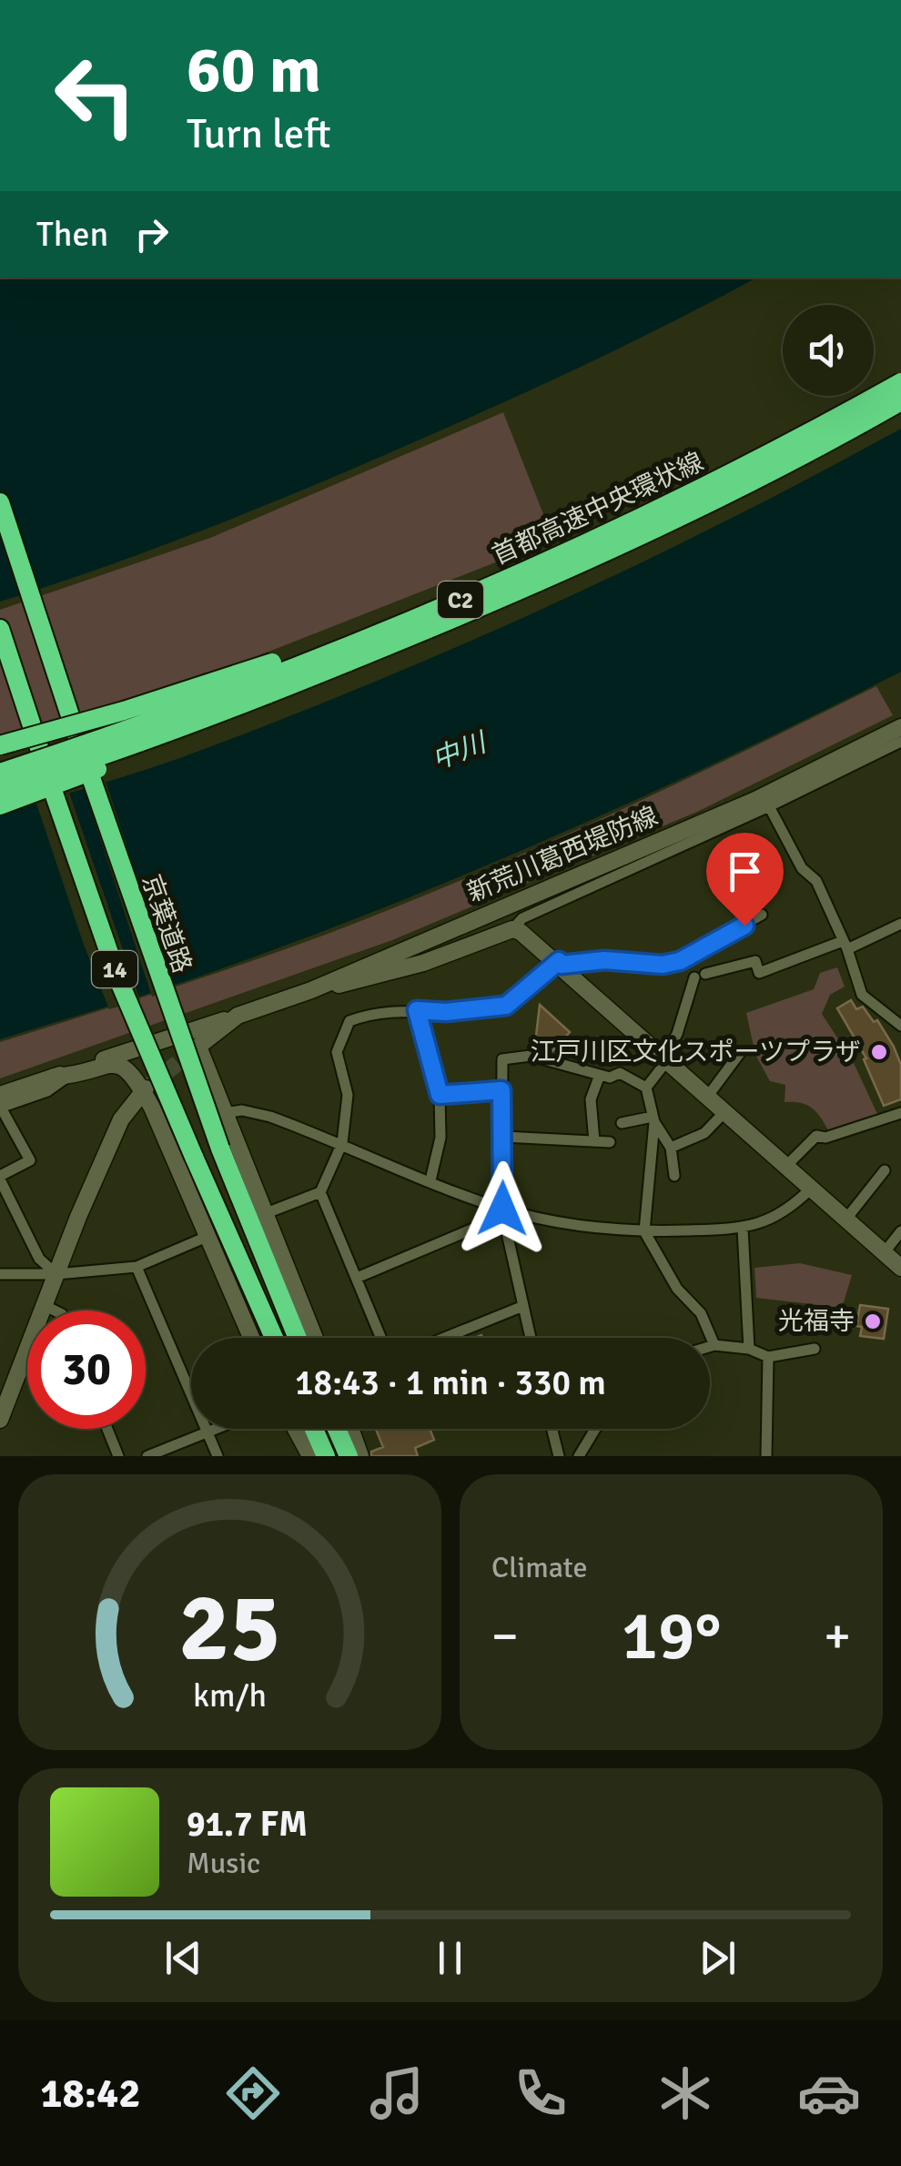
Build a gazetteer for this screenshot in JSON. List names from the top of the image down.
{
  "streets": {
    "highway": [
      "首都高速中央環状線",
      "C2",
      "京葉道路",
      "14"
    ],
    "street": ["新荒川葛西堤防線"]
  },
  "water": ["中川"],
  "places": ["江戸川区文化スポーツプラザ", "光福寺"],
  "page": {
    "turn": ["60 m", "Turn left"],
    "then": "Then",
    "limit": "30",
    "trip": "18:43 · 1 min · 330 m",
    "tile": "Climate",
    "heat": ["−", "19°", "+"],
    "song": ["91.7 FM", "Music"],
    "tabs": "18:42",
    "gauge": ["25", "km/h"]
  }
}
